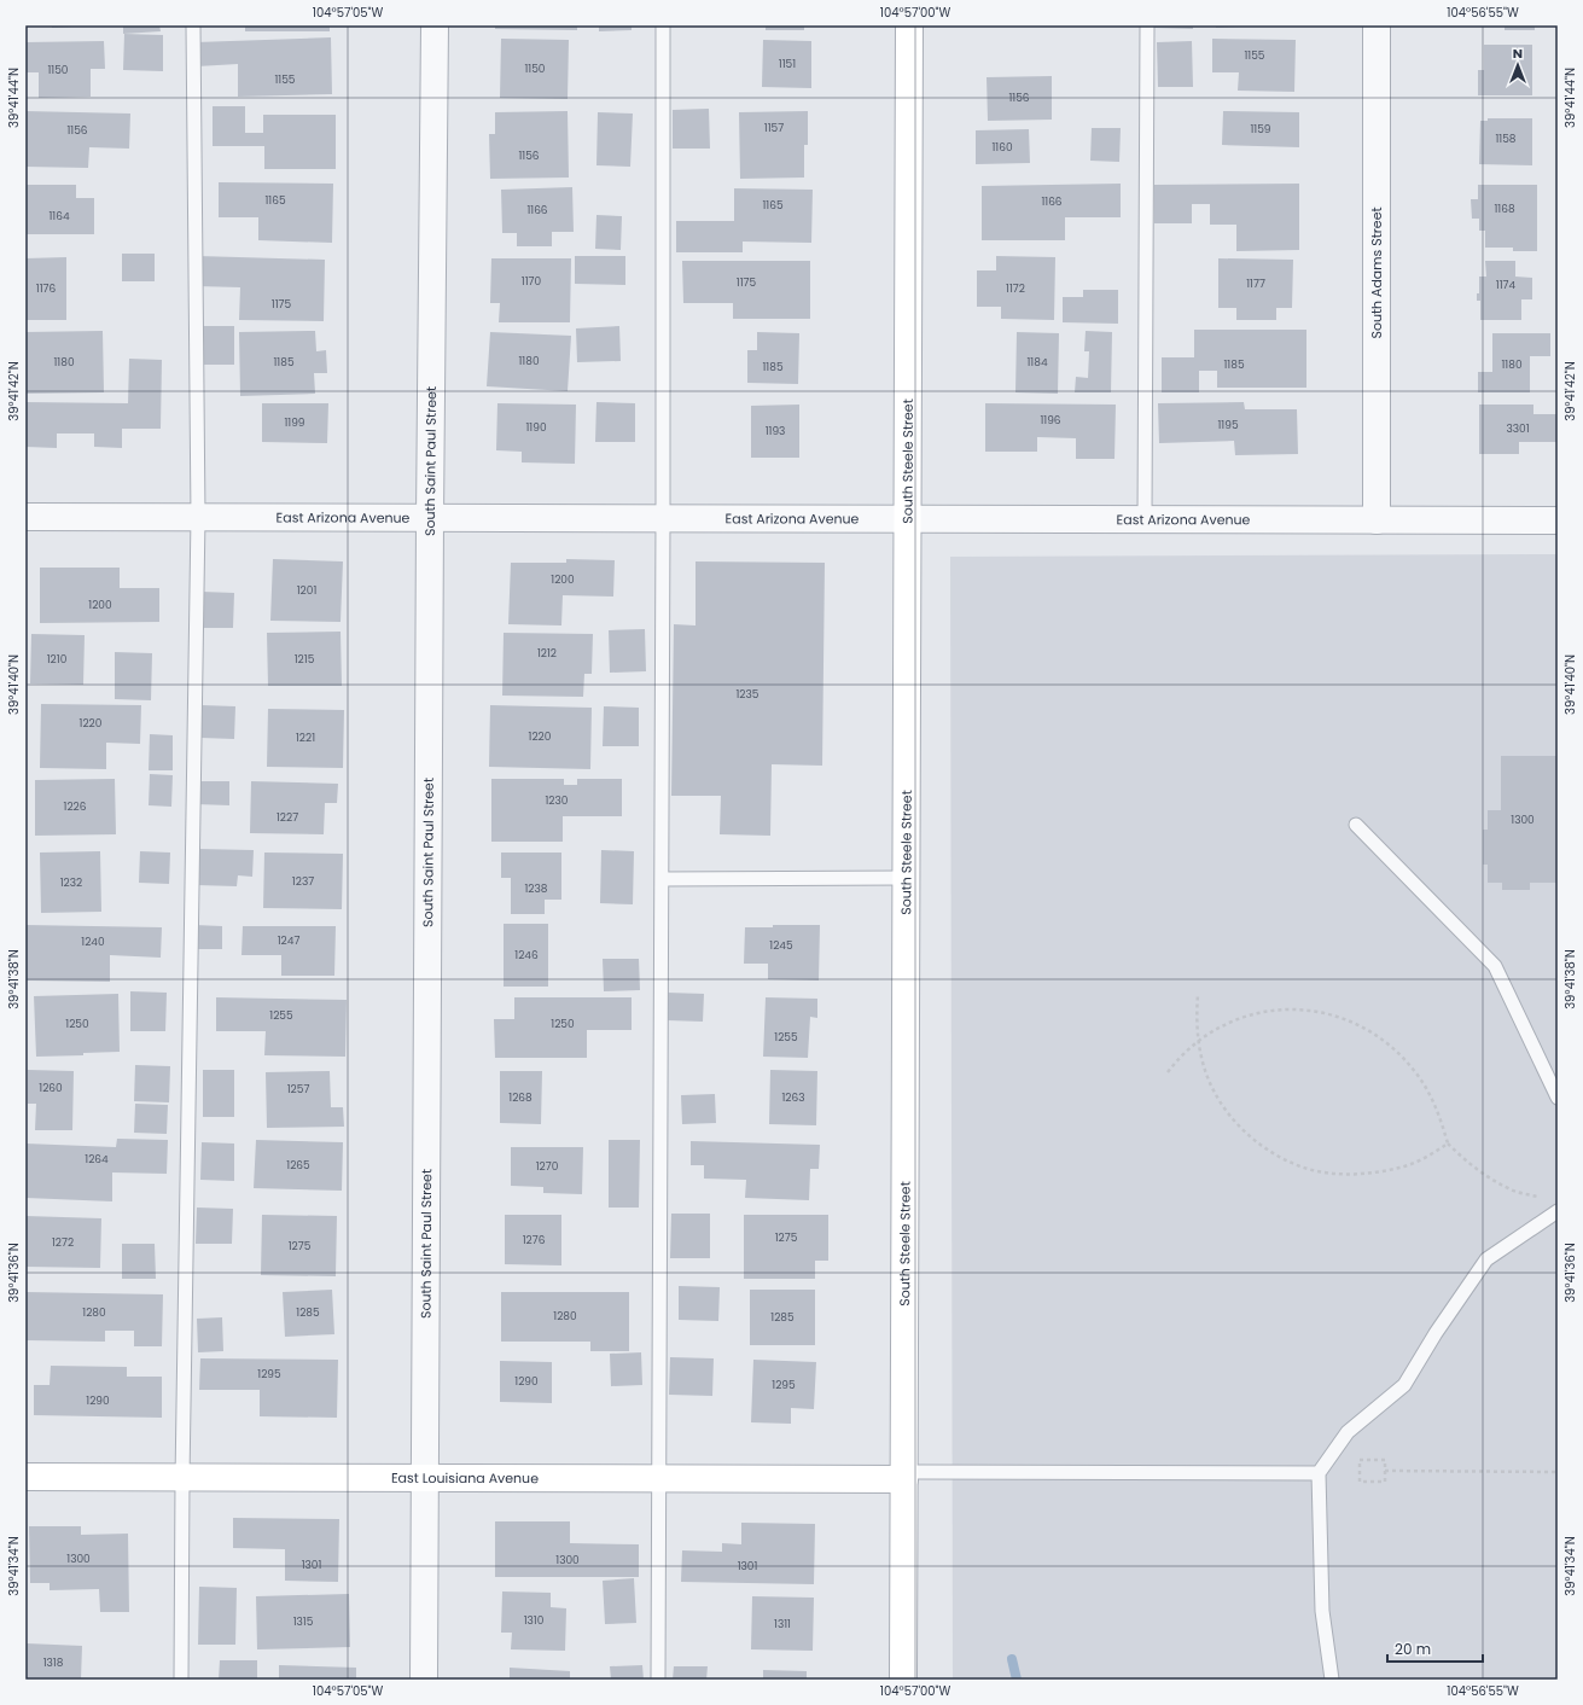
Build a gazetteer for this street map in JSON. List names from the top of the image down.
{
  "streets": {
    "street": [
      "South Adams Street",
      "South Saint Paul Street",
      "South Steele Street",
      "East Arizona Avenue",
      "East Louisiana Avenue"
    ]
  },
  "crossings": [
    ["South Adams Street", "East Arizona Avenue"],
    ["South Saint Paul Street", "East Arizona Avenue"],
    ["South Saint Paul Street", "East Louisiana Avenue"],
    ["South Steele Street", "East Arizona Avenue"],
    ["South Steele Street", "East Louisiana Avenue"]
  ],
  "house_numbers": [
    "1155",
    "1151",
    "1150",
    "1150",
    "1155",
    "1156",
    "1157",
    "1159",
    "1156",
    "1158",
    "1160",
    "1156",
    "1165",
    "1166",
    "1165",
    "1168",
    "1166",
    "1164",
    "1170",
    "1175",
    "1177",
    "1174",
    "1176",
    "1172",
    "1175",
    "1180",
    "1180",
    "1185",
    "1184",
    "1185",
    "1180",
    "1185",
    "1196",
    "1199",
    "1195",
    "1190",
    "3301",
    "1193",
    "1200",
    "1201",
    "1200",
    "1212",
    "1210",
    "1215",
    "1235",
    "1220",
    "1220",
    "1221",
    "1230",
    "1226",
    "1227",
    "1300",
    "1237",
    "1232",
    "1238",
    "1247",
    "1240",
    "1245",
    "1246",
    "1255",
    "1250",
    "1250",
    "1255",
    "1260",
    "1257",
    "1268",
    "1263",
    "1264",
    "1265",
    "1270",
    "1275",
    "1276",
    "1272",
    "1275",
    "1280",
    "1285",
    "1280",
    "1285",
    "1295",
    "1290",
    "1295",
    "1290",
    "1300",
    "1300",
    "1301",
    "1301",
    "1310",
    "1315",
    "1311",
    "1318"
  ],
  "scale_bar": "20 m",
  "north": "top",
  "coordinates": [
    "104°57'05\"W",
    "104°57'00\"W",
    "104°56'55\"W",
    "39°41'44\"N",
    "39°41'42\"N",
    "39°41'40\"N",
    "39°41'38\"N",
    "39°41'36\"N",
    "39°41'34\"N"
  ]
}
